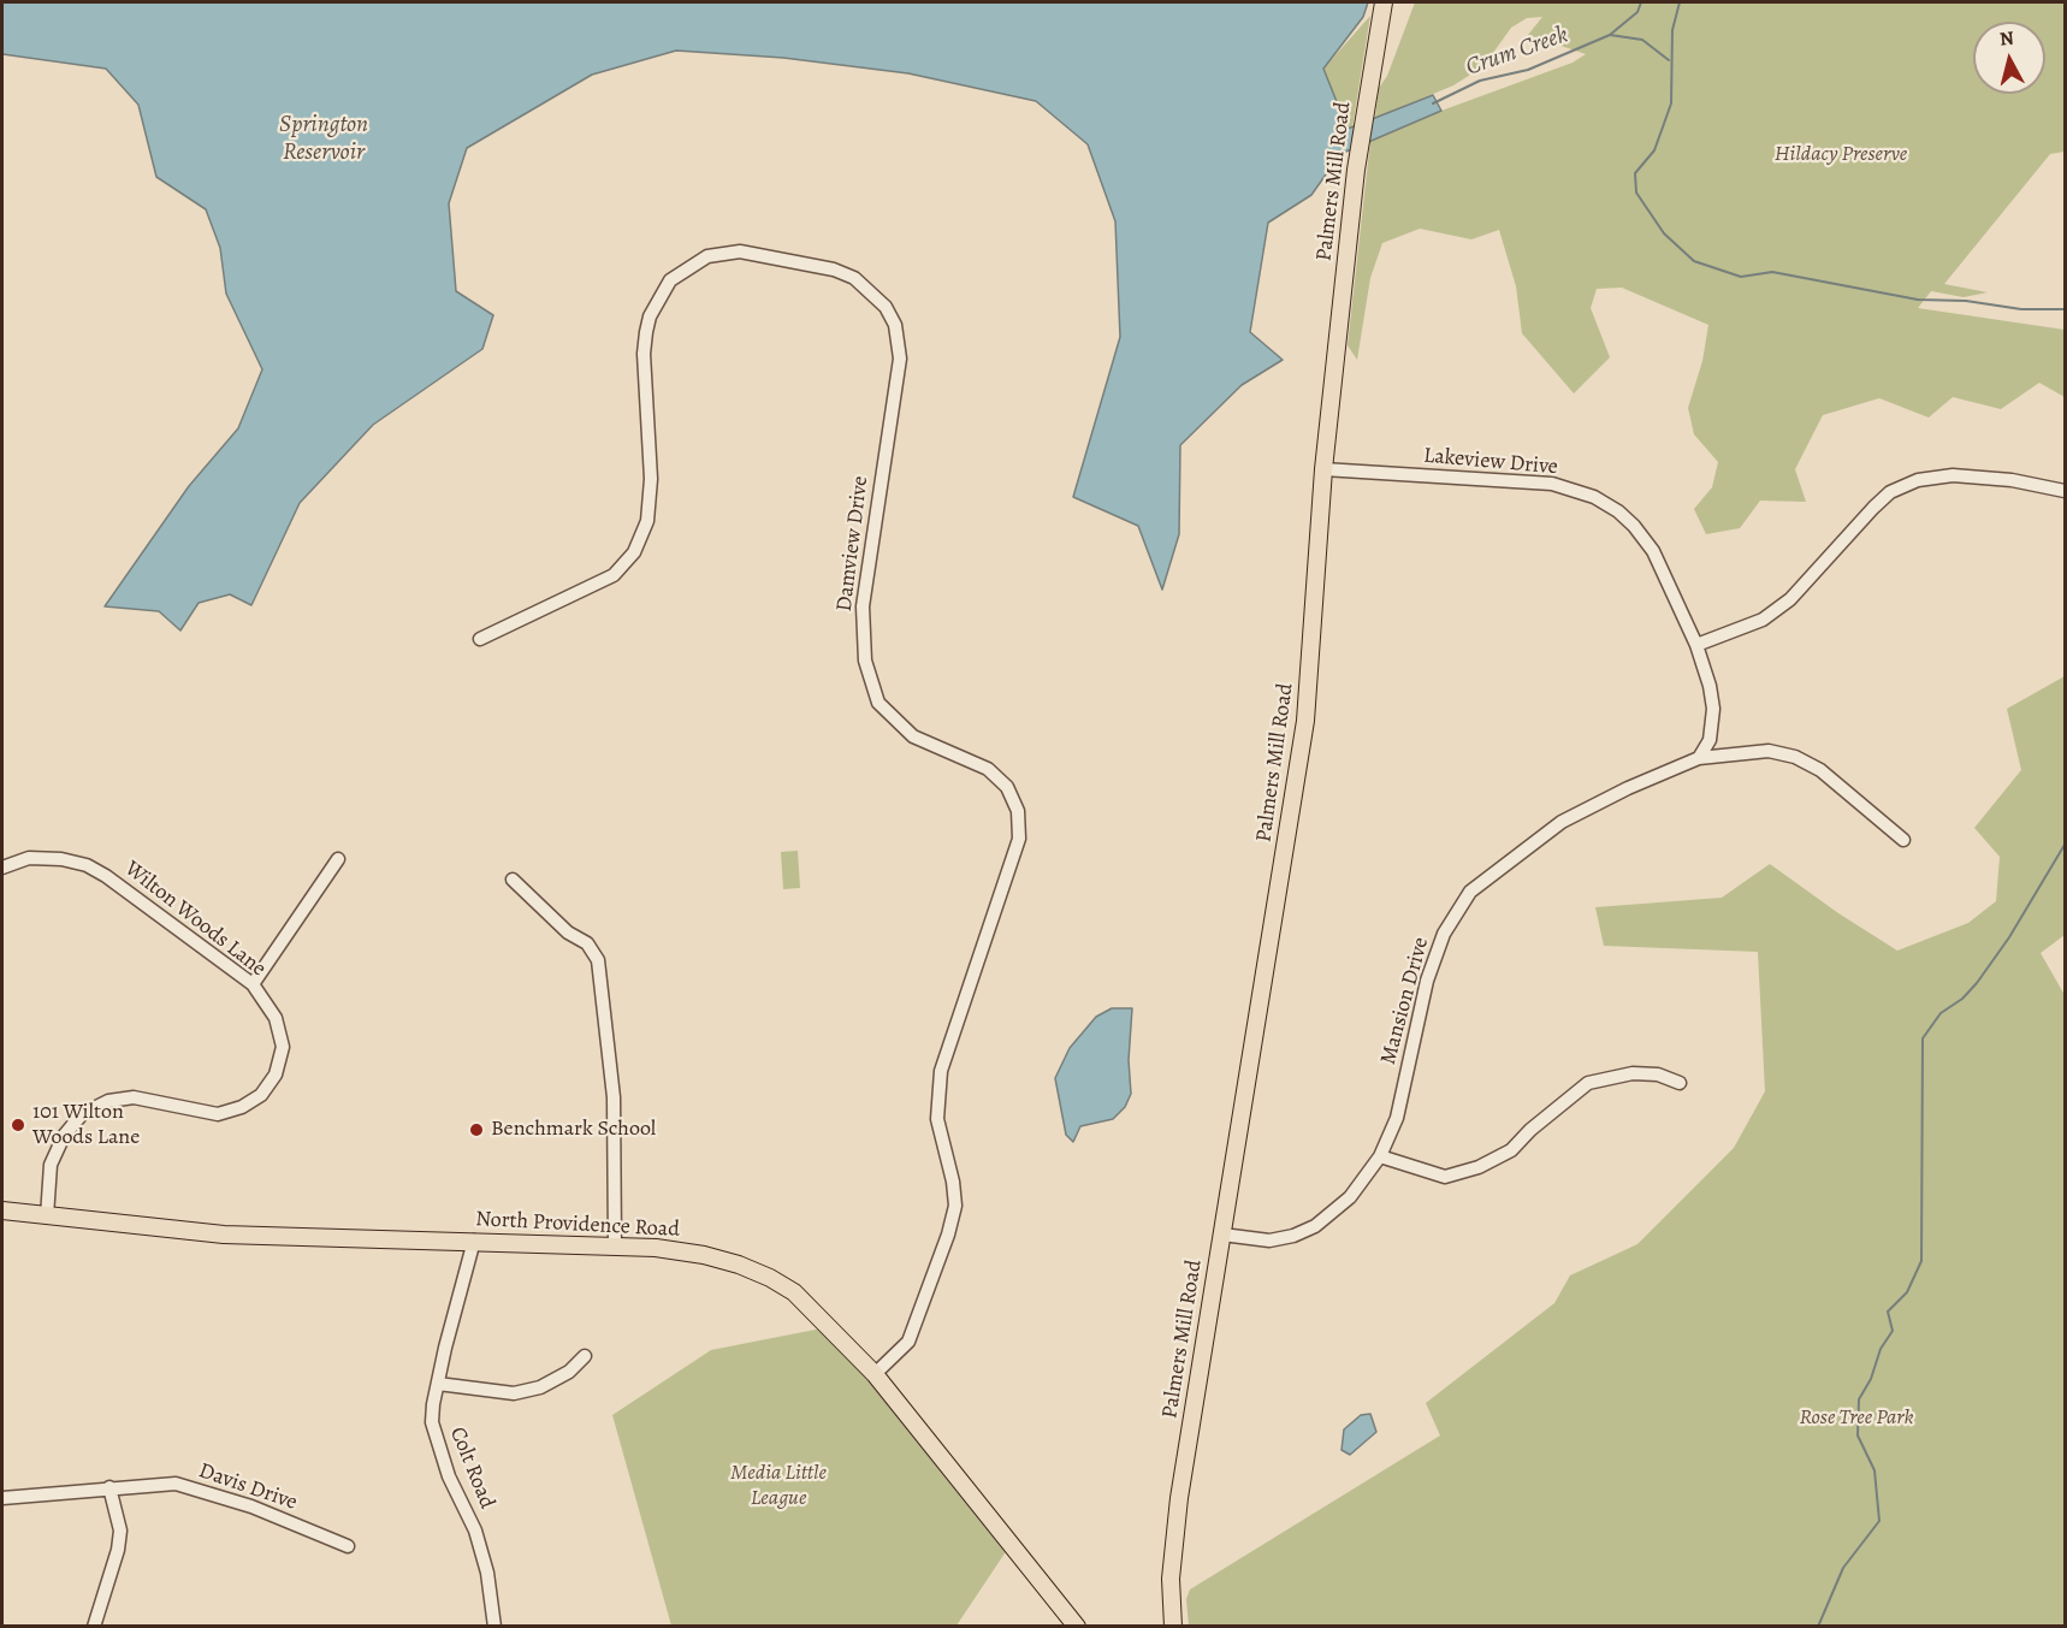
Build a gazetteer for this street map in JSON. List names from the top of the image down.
{
  "streets": {
    "main road": ["Palmers Mill Road", "North Providence Road"],
    "street": [
      "Lakeview Drive",
      "Damview Drive",
      "Wilton Woods Lane",
      "Mansion Drive",
      "Colt Road",
      "Davis Drive"
    ]
  },
  "crossings": [
    ["Palmers Mill Road", "Lakeview Drive"],
    ["Palmers Mill Road", "Mansion Drive"],
    ["Lakeview Drive", "Mansion Drive"],
    ["Damview Drive", "North Providence Road"],
    ["Wilton Woods Lane", "North Providence Road"],
    ["North Providence Road", "Colt Road"]
  ],
  "water": ["Crum Creek", "Springton Reservoir"],
  "parks": ["Hildacy Preserve", "Rose Tree Park", "Media Little League"],
  "places": ["101 Wilton Woods Lane", "Benchmark School"],
  "north": "top"
}
